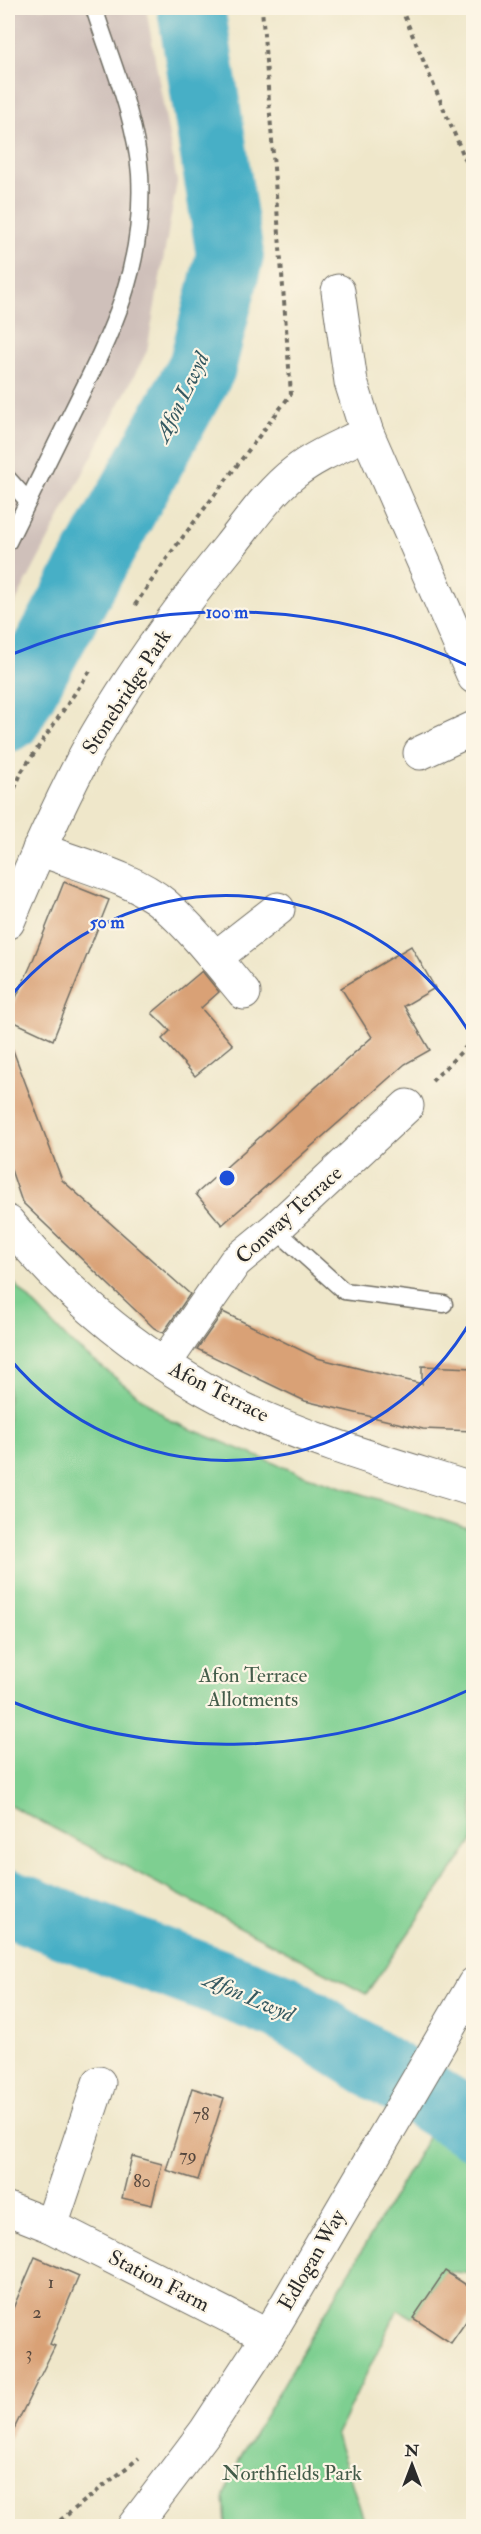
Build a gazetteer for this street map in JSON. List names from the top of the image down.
{
  "streets": {
    "street": [
      "Stonebridge Park",
      "Conway Terrace",
      "Afon Terrace",
      "Edlogan Way",
      "Station Farm"
    ]
  },
  "crossings": [
    ["Conway Terrace", "Afon Terrace"],
    ["Edlogan Way", "Station Farm"]
  ],
  "water": ["Afon Lwyd"],
  "parks": ["Afon Terrace Allotments", "Northfields Park"],
  "house_numbers": [
    "78",
    "79",
    "80",
    "1",
    "2",
    "3"
  ],
  "north": "top",
  "rings": ["100 m", "50 m"]
}
